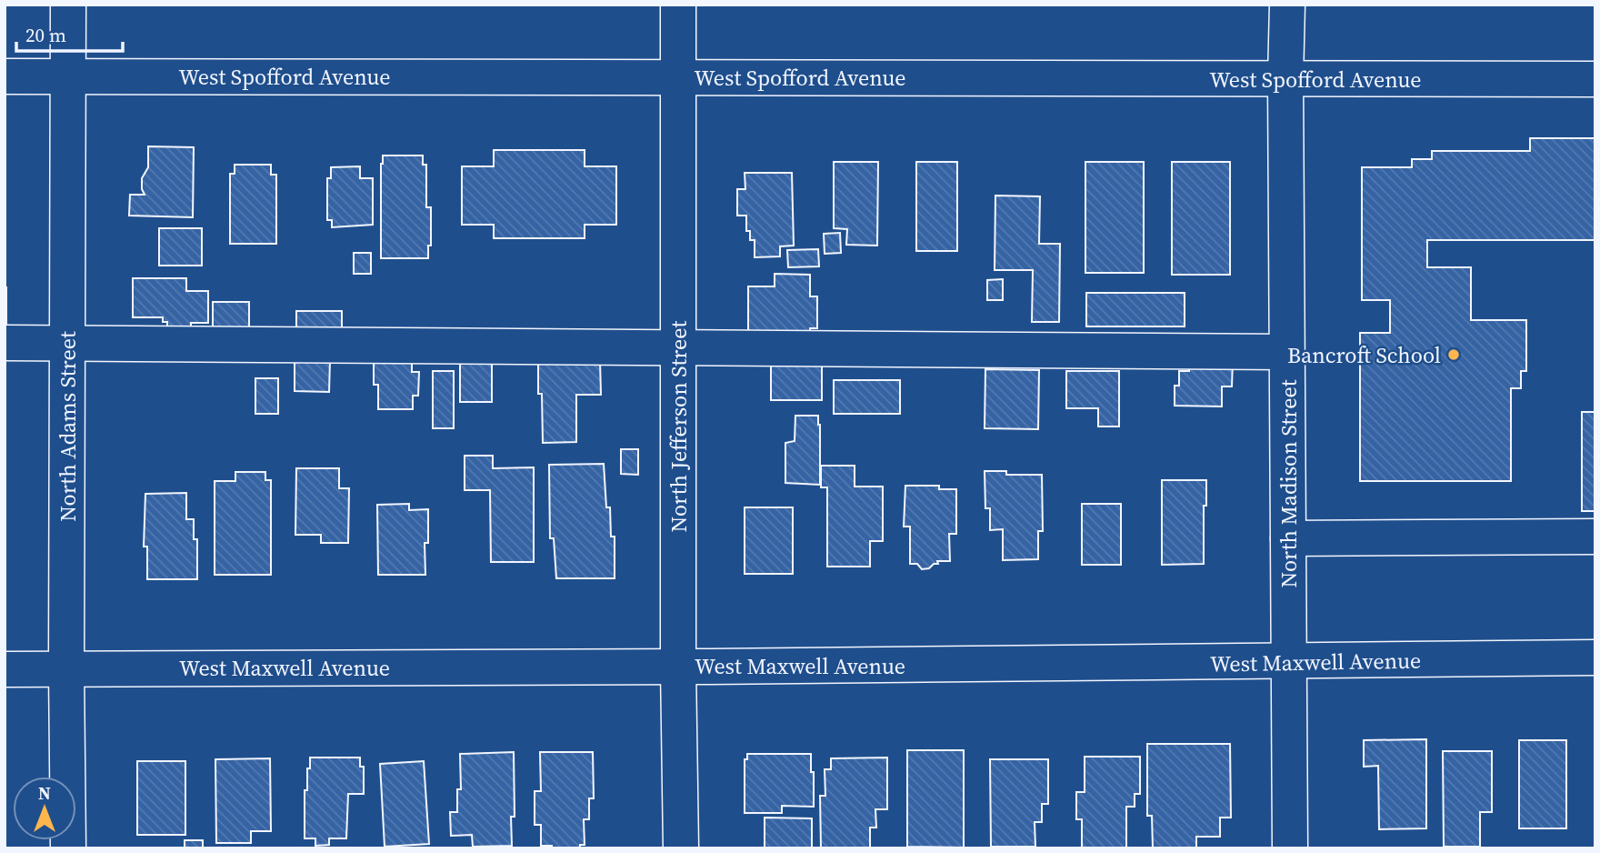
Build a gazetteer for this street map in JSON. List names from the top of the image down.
{
  "streets": {
    "street": [
      "West Spofford Avenue",
      "North Adams Street",
      "North Jefferson Street",
      "North Madison Street",
      "West Maxwell Avenue"
    ]
  },
  "crossings": [
    ["West Spofford Avenue", "North Adams Street"],
    ["West Spofford Avenue", "North Jefferson Street"],
    ["West Spofford Avenue", "North Madison Street"],
    ["North Adams Street", "West Maxwell Avenue"],
    ["North Jefferson Street", "West Maxwell Avenue"],
    ["North Madison Street", "West Maxwell Avenue"]
  ],
  "places": ["Bancroft School"],
  "scale_bar": "20 m",
  "north": "top"
}
